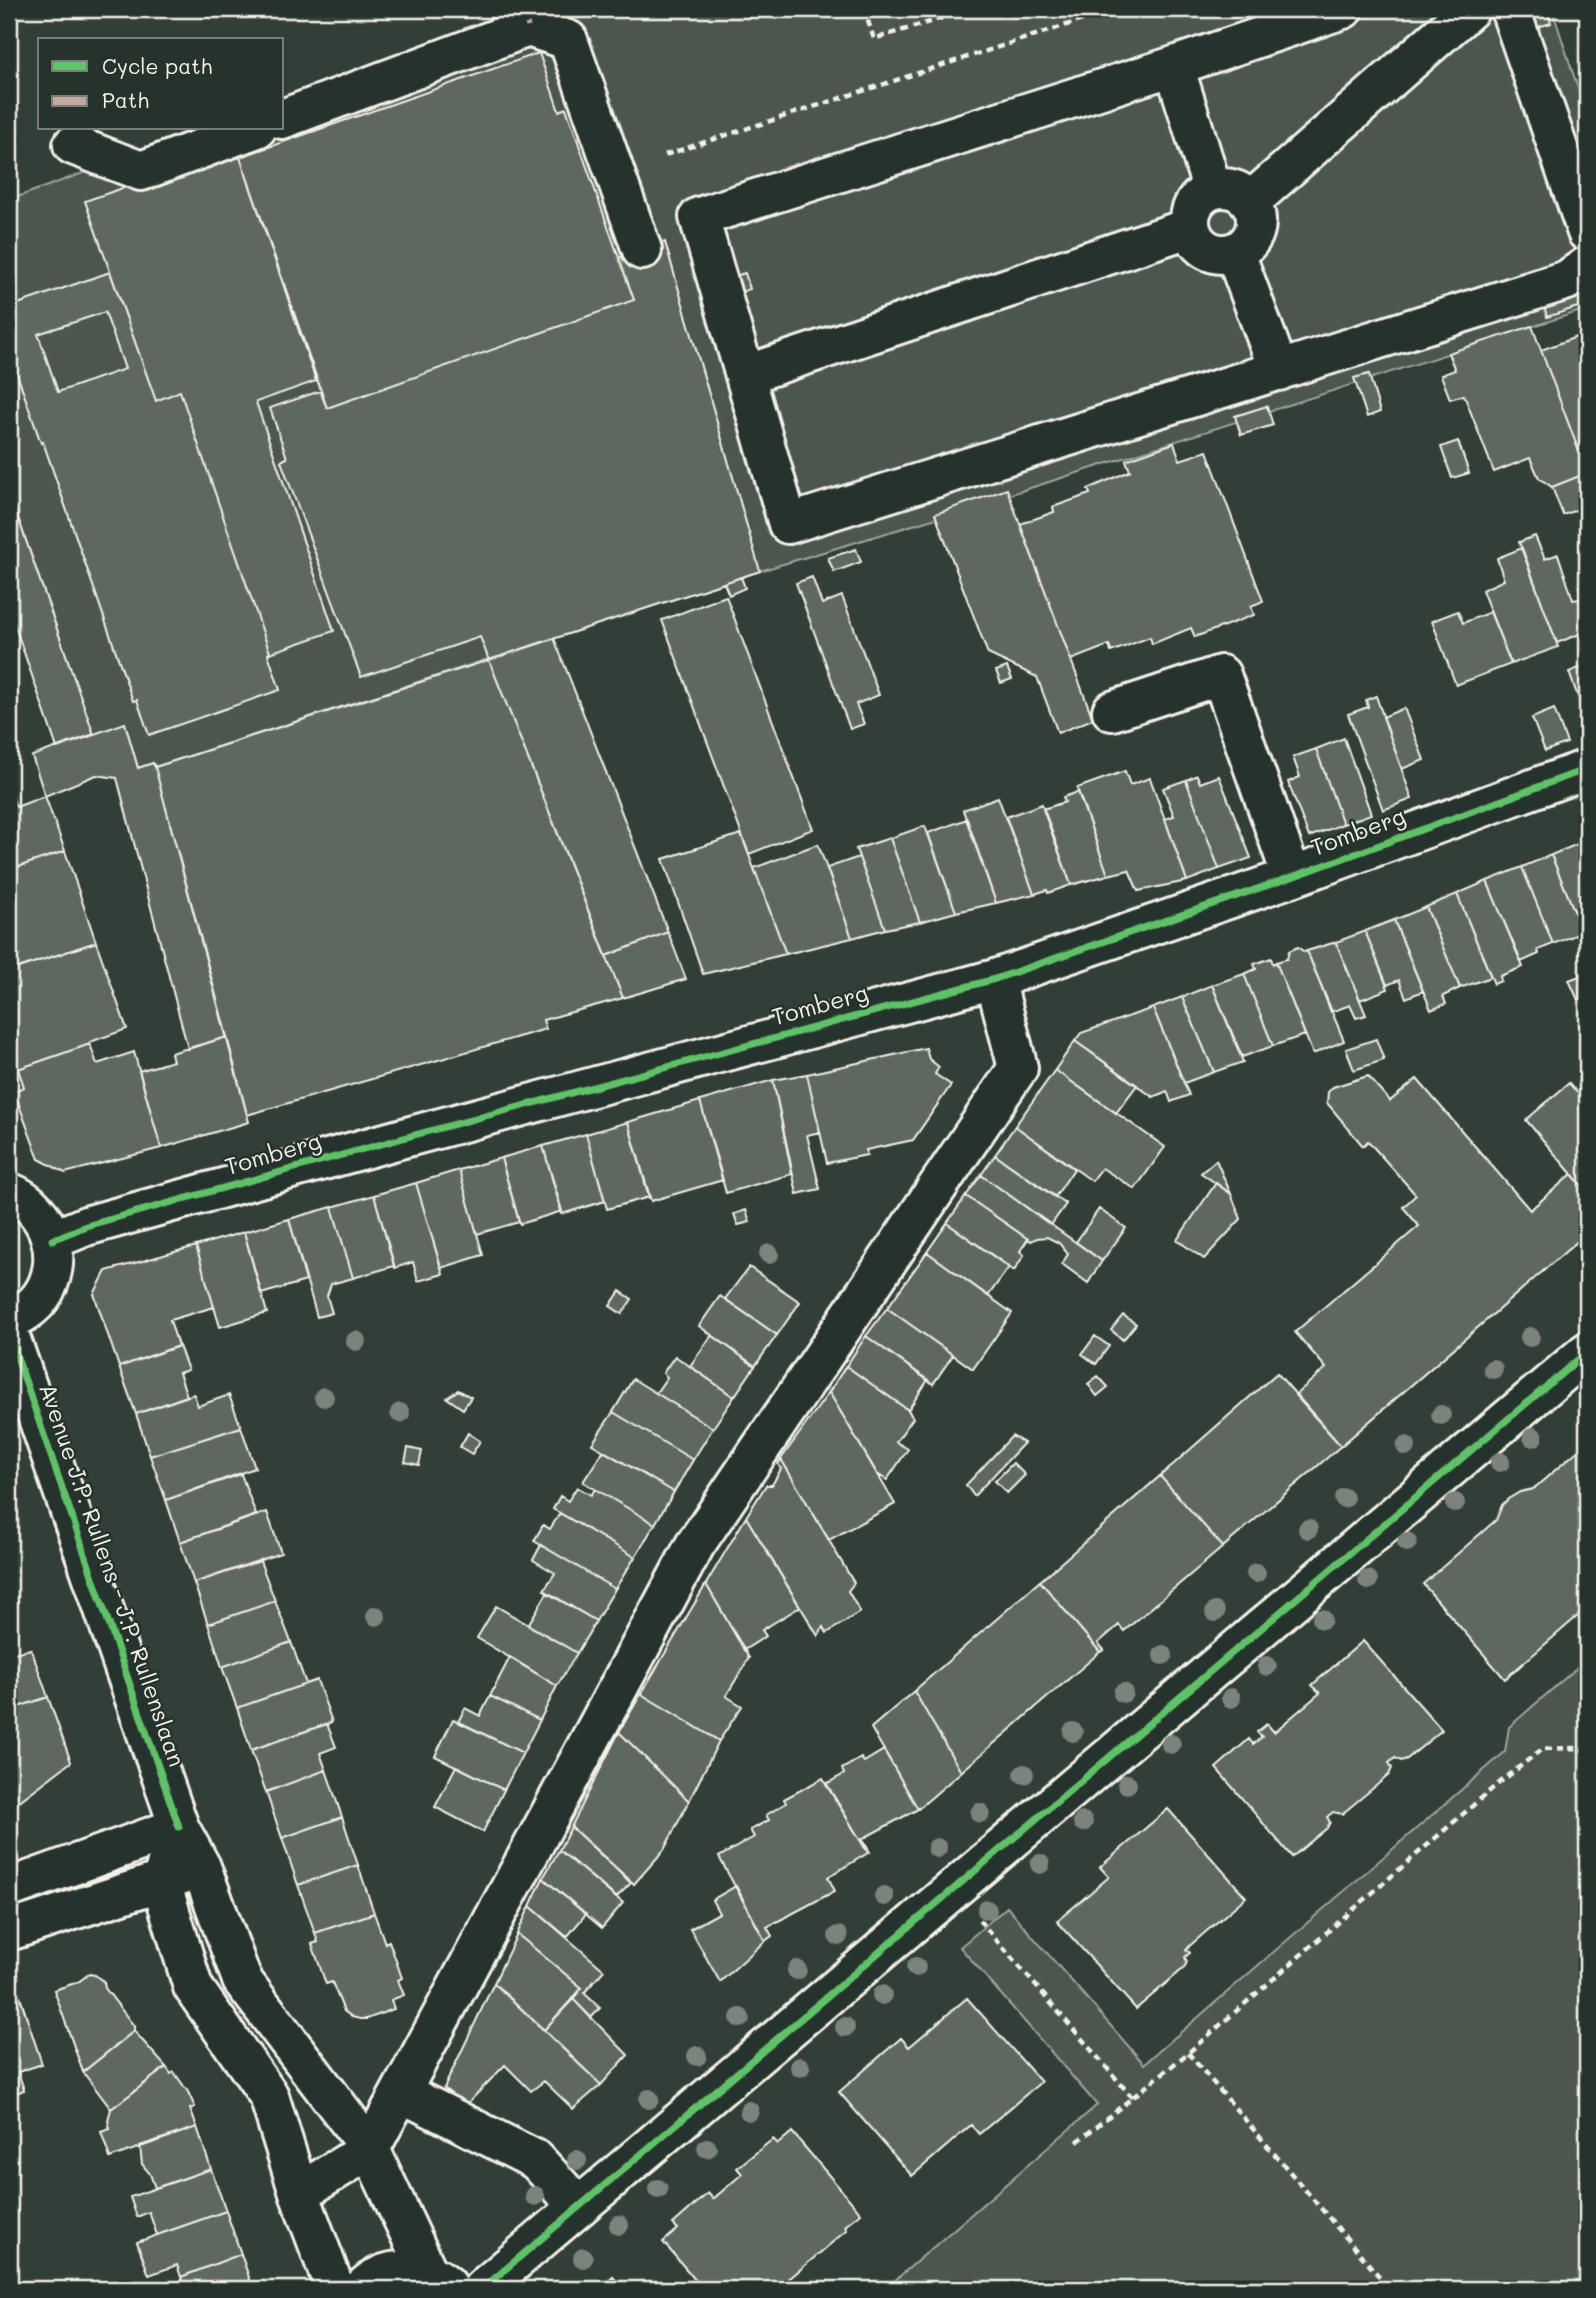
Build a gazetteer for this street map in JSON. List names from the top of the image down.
{
  "streets": {
    "street": ["Tomberg", "Avenue J.P. Rullens - J.P. Rullenslaan"]
  },
  "legend": ["Cycle path", "Path"]
}
